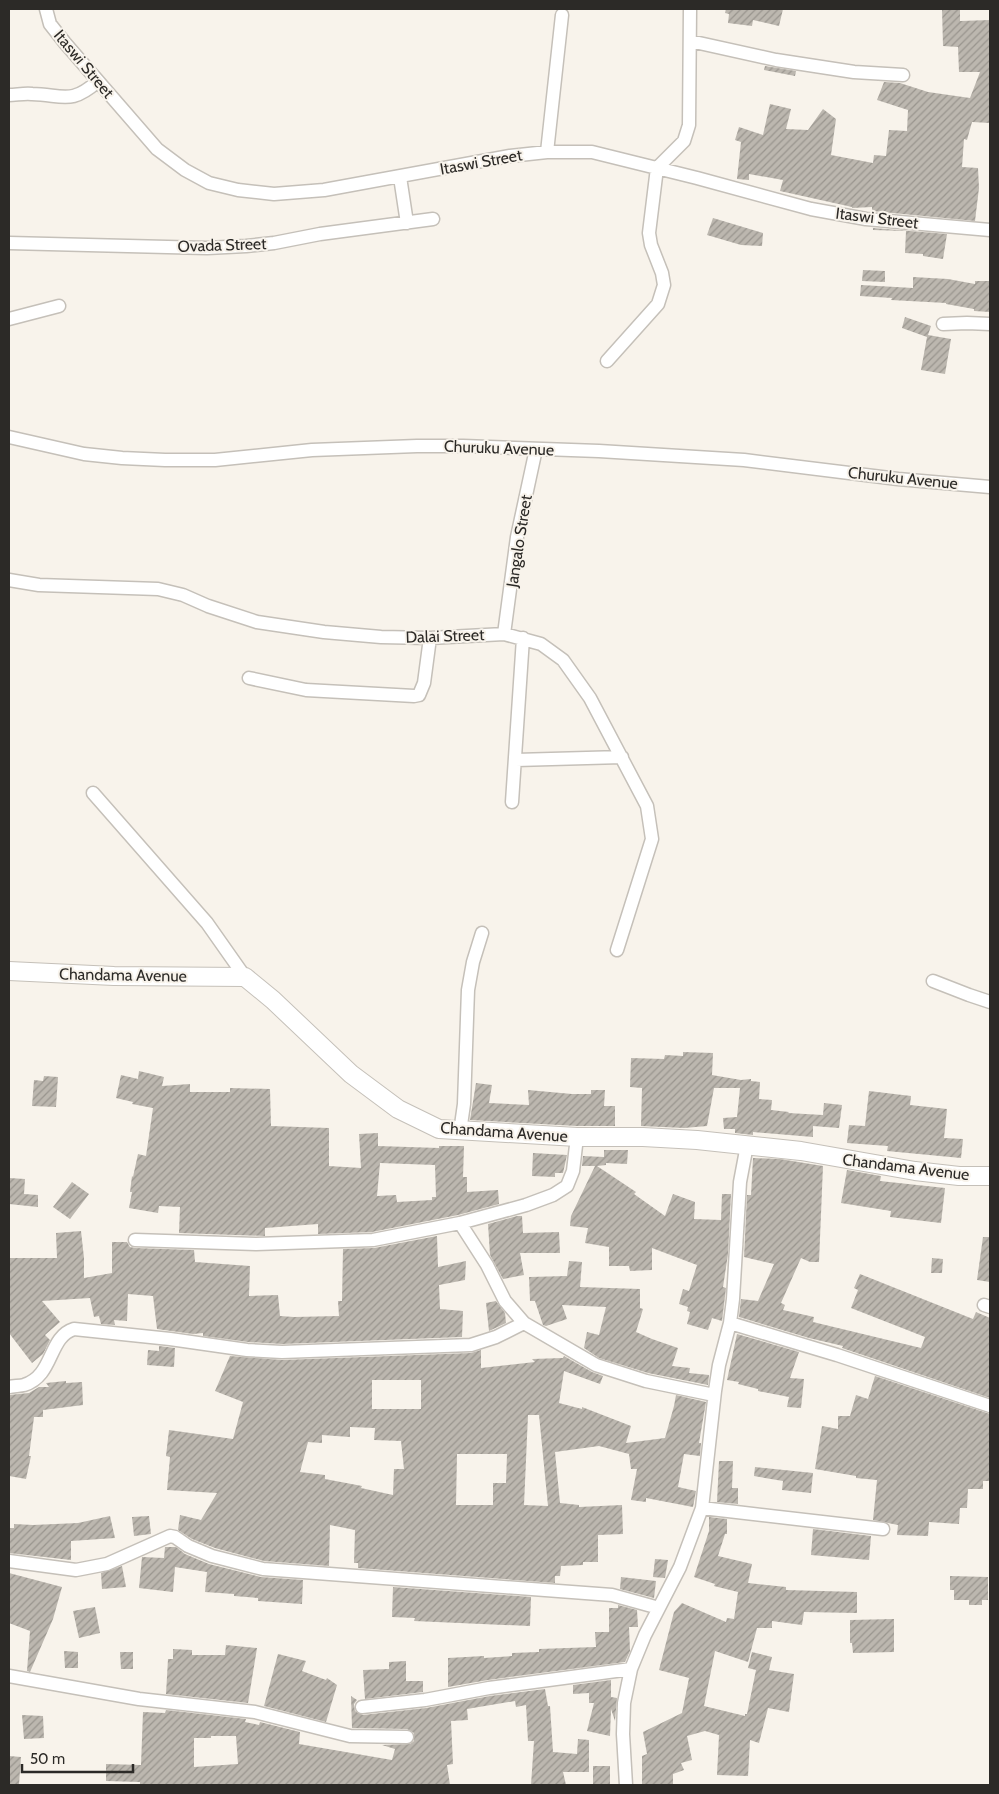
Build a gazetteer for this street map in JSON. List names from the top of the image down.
{
  "streets": {
    "street": [
      "Itaswi Street",
      "Ovada Street",
      "Churuku Avenue",
      "Jangalo Street",
      "Dalai Street",
      "Chandama Avenue"
    ]
  },
  "crossings": [
    ["Churuku Avenue", "Jangalo Street"],
    ["Jangalo Street", "Dalai Street"]
  ],
  "scale_bar": "50 m"
}
